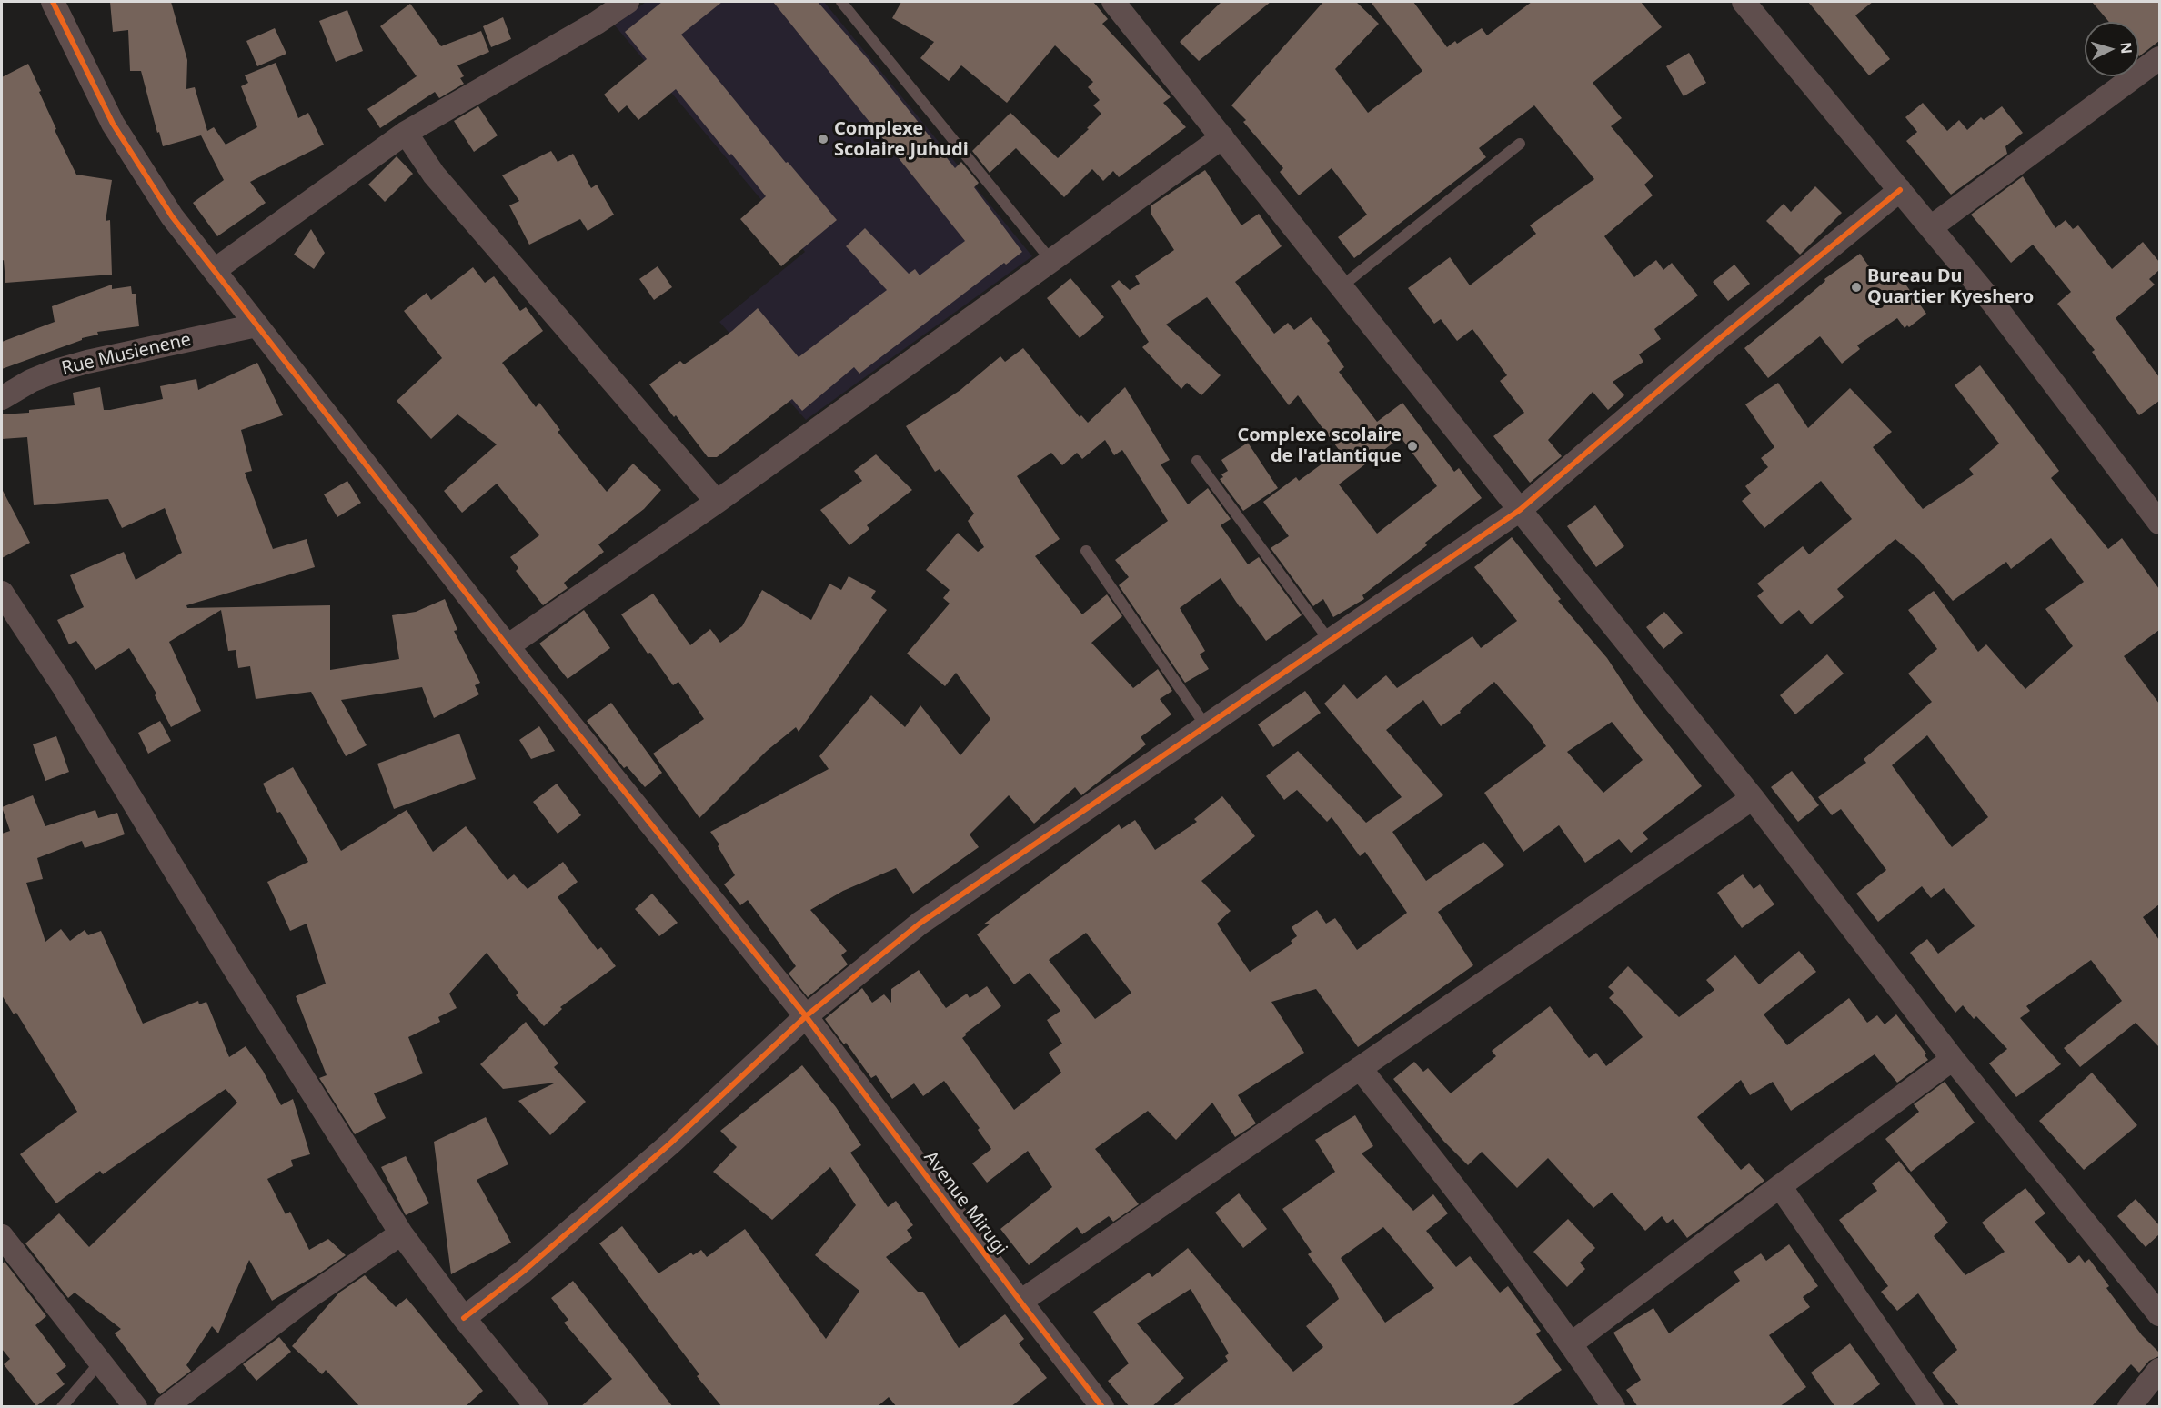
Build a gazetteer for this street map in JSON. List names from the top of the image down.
{
  "streets": {
    "street": ["Rue Musienene", "Avenue Mirugi"]
  },
  "crossings": [
    ["Rue Musienene", "Avenue Mirugi"]
  ],
  "places": ["Complexe Scolaire Juhudi", "Bureau Du Quartier Kyeshero", "Complexe scolaire de l'atlantique"],
  "north": "right"
}
